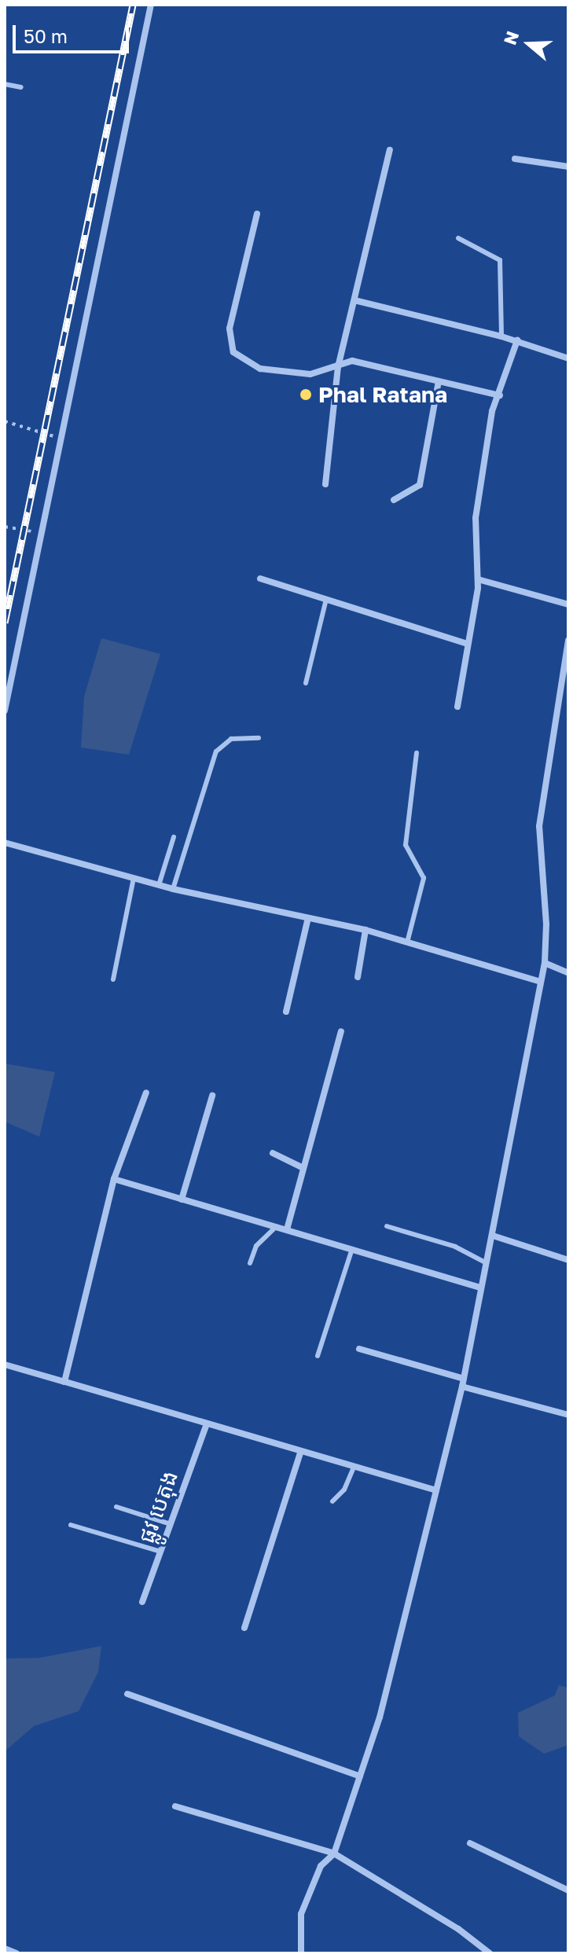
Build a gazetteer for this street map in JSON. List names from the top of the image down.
{
  "streets": {
    "street": ["ផ្លូវ បេតុង"]
  },
  "places": ["Phal Ratana"],
  "scale_bar": "50 m",
  "north": "left"
}
